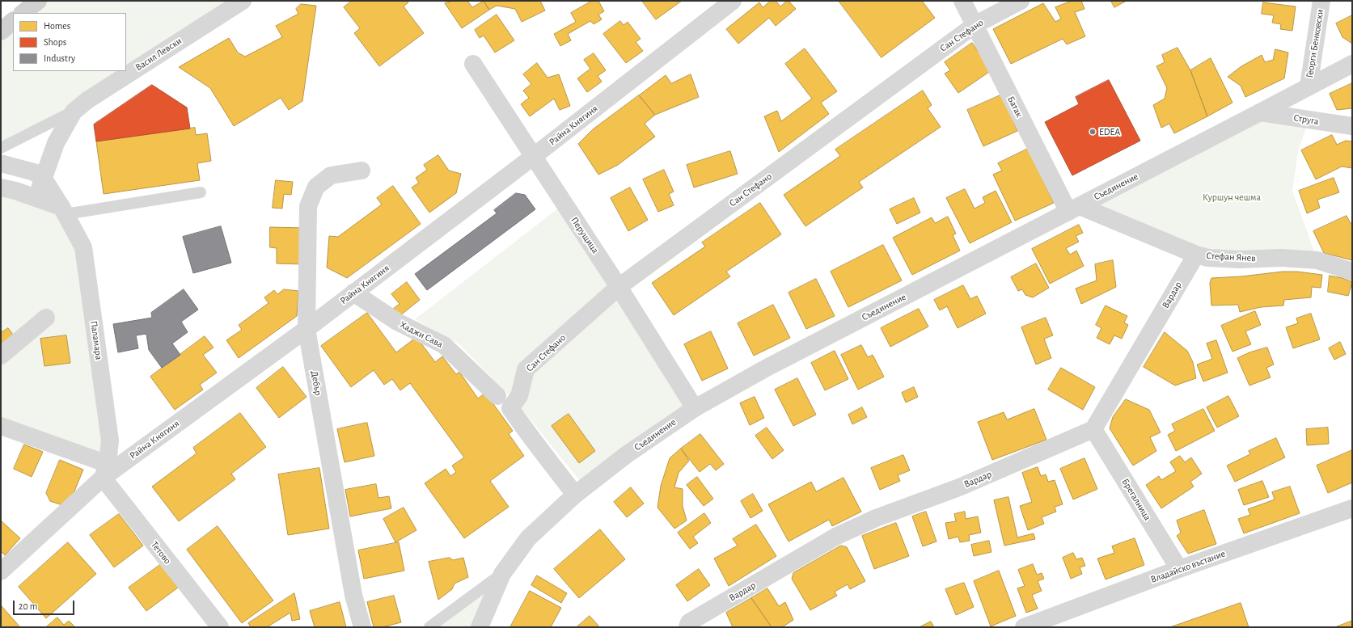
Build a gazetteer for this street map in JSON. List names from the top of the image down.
{
  "streets": {
    "street": [
      "Сан Стефано",
      "Георги Бенковски",
      "Васил Левски",
      "Батак",
      "Струга",
      "Райна Княгиня",
      "Съединение",
      "Перущица",
      "Стефан Янев",
      "Вардар",
      "Хаджи Сава",
      "Паламара",
      "Дебър",
      "Брегалница",
      "Тетово",
      "Владайско въстание"
    ]
  },
  "crossings": [
    ["Сан Стефано", "Батак"],
    ["Сан Стефано", "Съединение"],
    ["Сан Стефано", "Перущица"],
    ["Георги Бенковски", "Съединение"],
    ["Васил Левски", "Паламара"],
    ["Батак", "Съединение"],
    ["Батак", "Стефан Янев"],
    ["Струга", "Съединение"],
    ["Райна Княгиня", "Перущица"],
    ["Райна Княгиня", "Хаджи Сава"],
    ["Райна Княгиня", "Паламара"],
    ["Райна Княгиня", "Дебър"],
    ["Райна Княгиня", "Тетово"],
    ["Съединение", "Перущица"],
    ["Съединение", "Стефан Янев"],
    ["Стефан Янев", "Вардар"],
    ["Вардар", "Брегалница"],
    ["Паламара", "Тетово"],
    ["Брегалница", "Владайско въстание"]
  ],
  "parks": ["Куршун чешма"],
  "places": ["EDEA"],
  "legend": ["Homes", "Shops", "Industry"],
  "scale_bar": "20 m"
}
